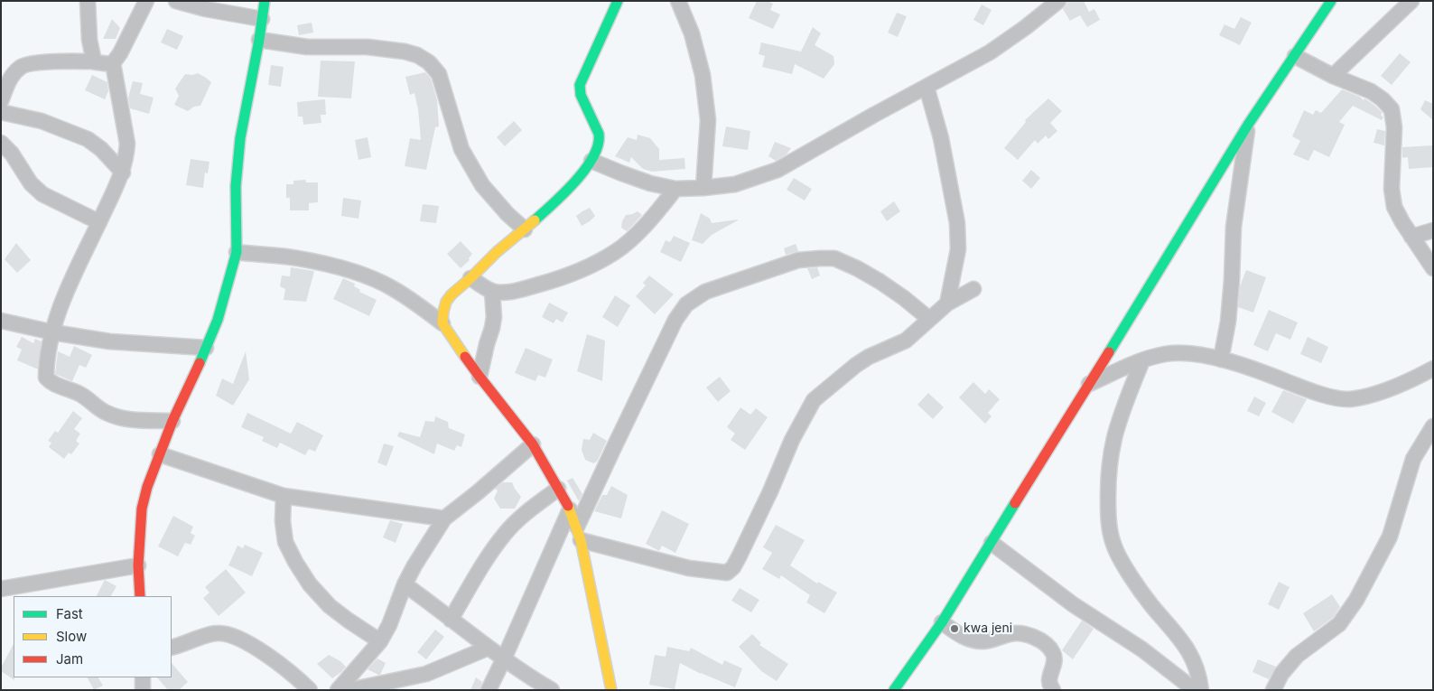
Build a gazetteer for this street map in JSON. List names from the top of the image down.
{
  "places": ["kwa jeni"],
  "legend": ["Fast", "Slow", "Jam"]
}
